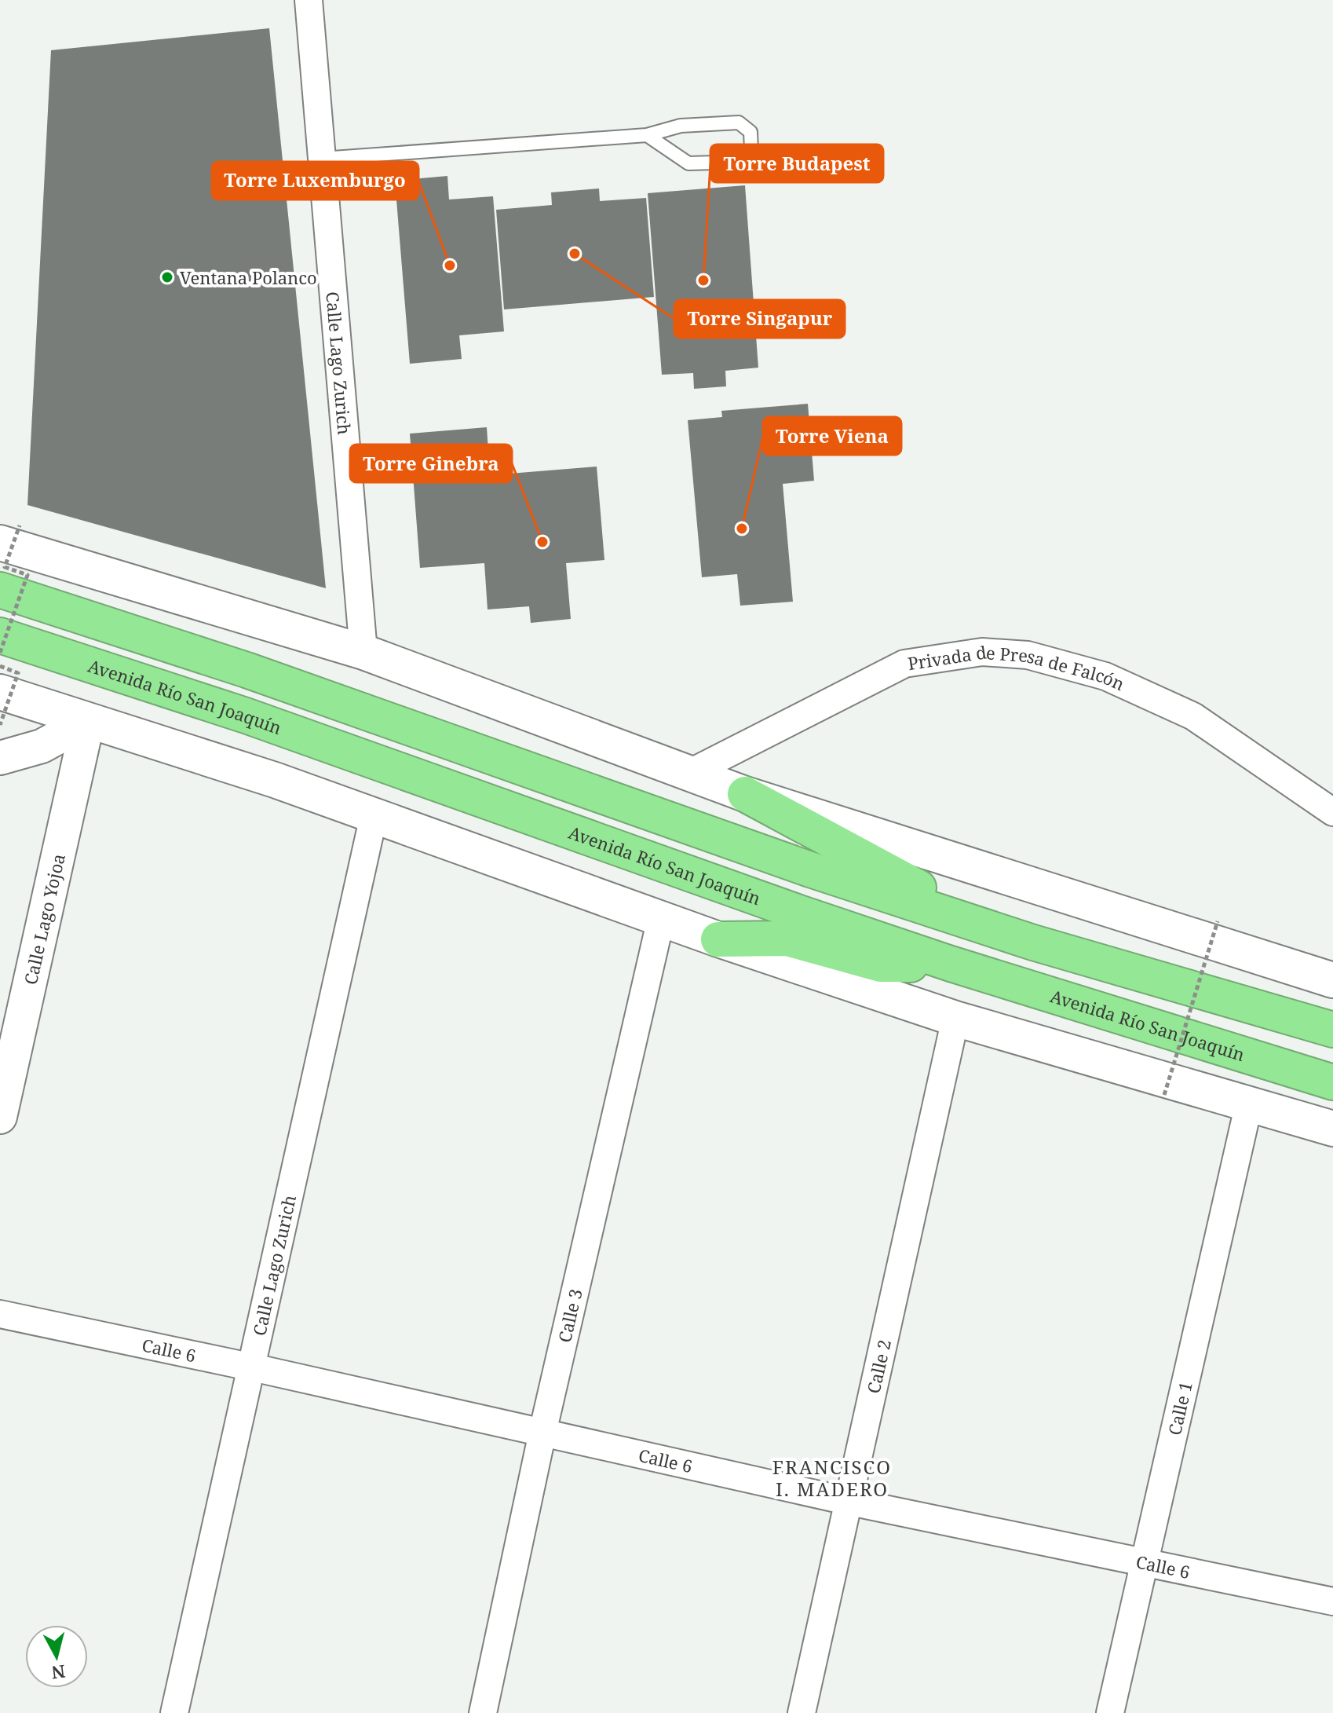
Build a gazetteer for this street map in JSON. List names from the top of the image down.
{
  "streets": {
    "highway": ["Avenida Río San Joaquín"],
    "street": [
      "Calle Lago Zurich",
      "Privada de Presa de Falcón",
      "Calle Lago Yojoa",
      "Calle 3",
      "Calle 6",
      "Calle 2",
      "Calle 1"
    ]
  },
  "crossings": [
    ["Calle Lago Zurich", "Calle 6"],
    ["Calle 3", "Calle 6"],
    ["Calle 6", "Calle 2"],
    ["Calle 6", "Calle 1"]
  ],
  "districts": ["FRANCISCO I. MADERO"],
  "places": [
    "Torre Singapur",
    "Torre Luxemburgo",
    "Ventana Polanco",
    "Torre Budapest",
    "Torre Viena",
    "Torre Ginebra"
  ],
  "north": "bottom"
}
